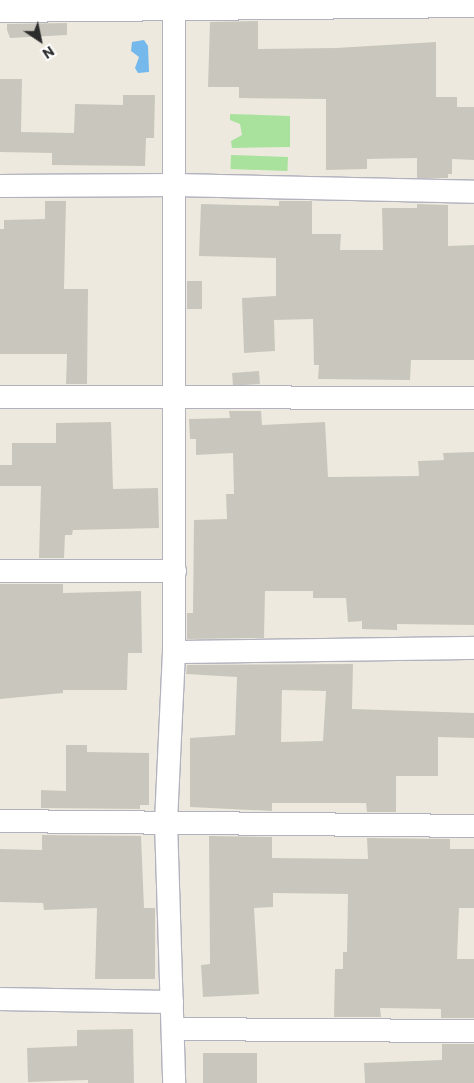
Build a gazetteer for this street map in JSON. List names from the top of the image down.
{
  "north": "bottom right"
}
